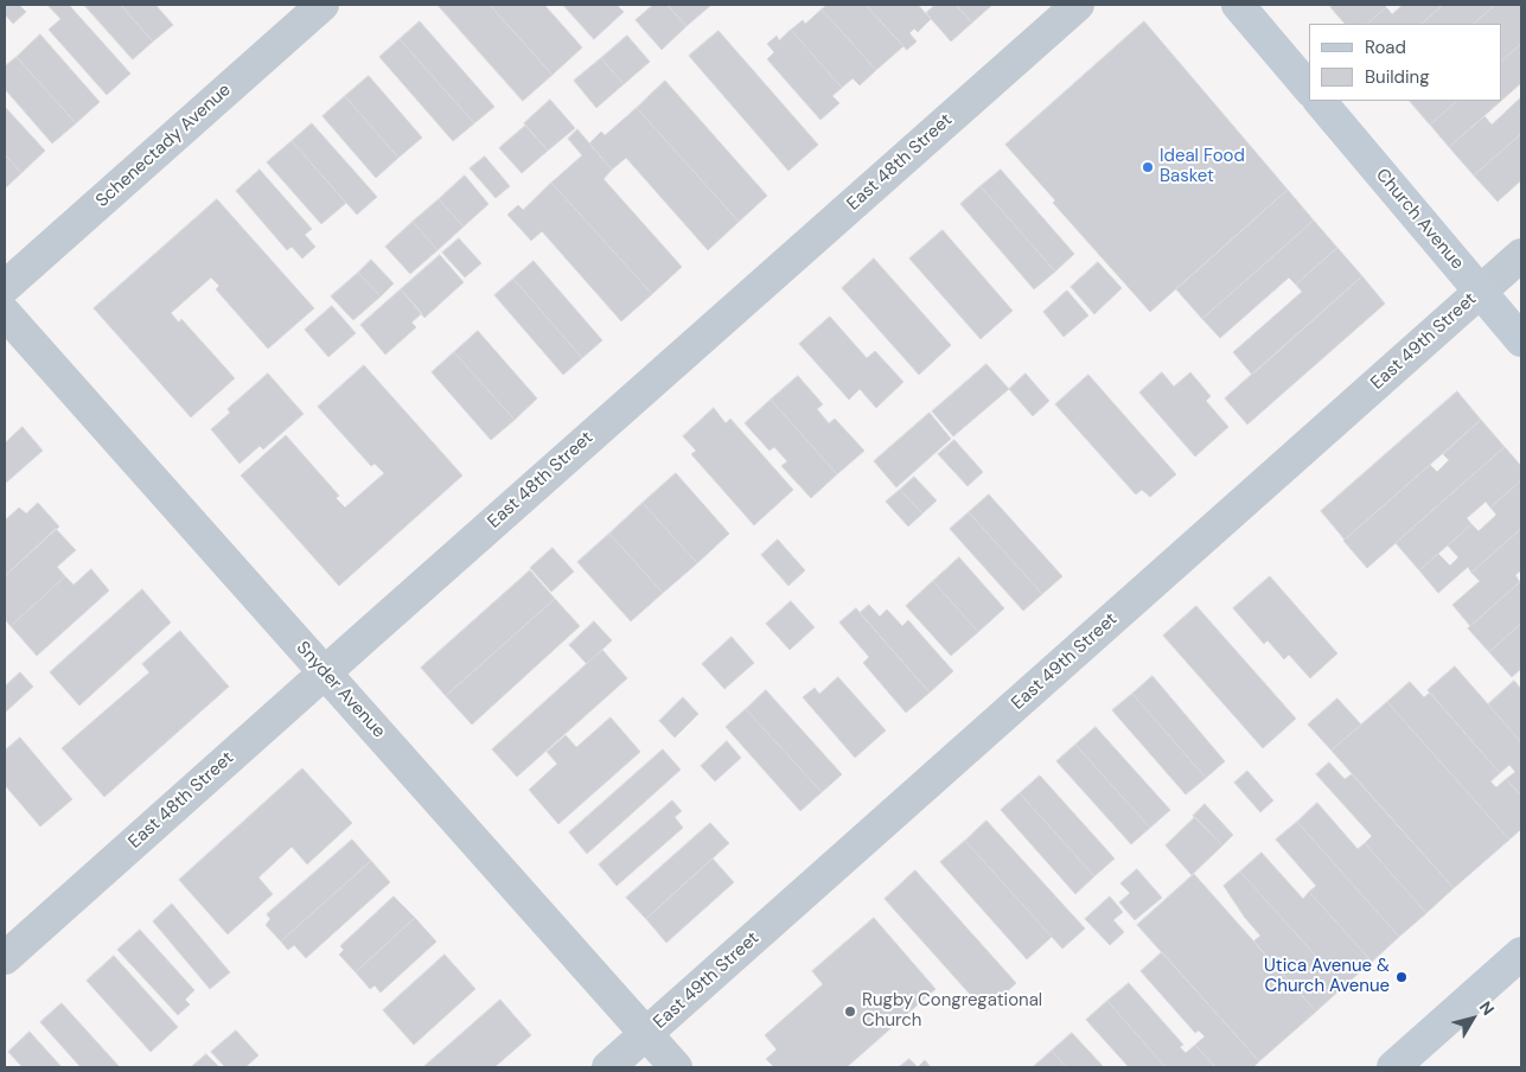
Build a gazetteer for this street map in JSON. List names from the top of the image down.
{
  "streets": {
    "main road": ["Church Avenue"],
    "street": [
      "Schenectady Avenue",
      "East 48th Street",
      "East 49th Street",
      "Snyder Avenue"
    ]
  },
  "crossings": [
    ["East 48th Street", "Snyder Avenue"],
    ["Church Avenue", "East 49th Street"],
    ["East 49th Street", "Snyder Avenue"]
  ],
  "places": ["Ideal Food Basket", "Utica Avenue & Church Avenue", "Rugby Congregational Church"],
  "legend": ["Road", "Building"],
  "north": "top right"
}
